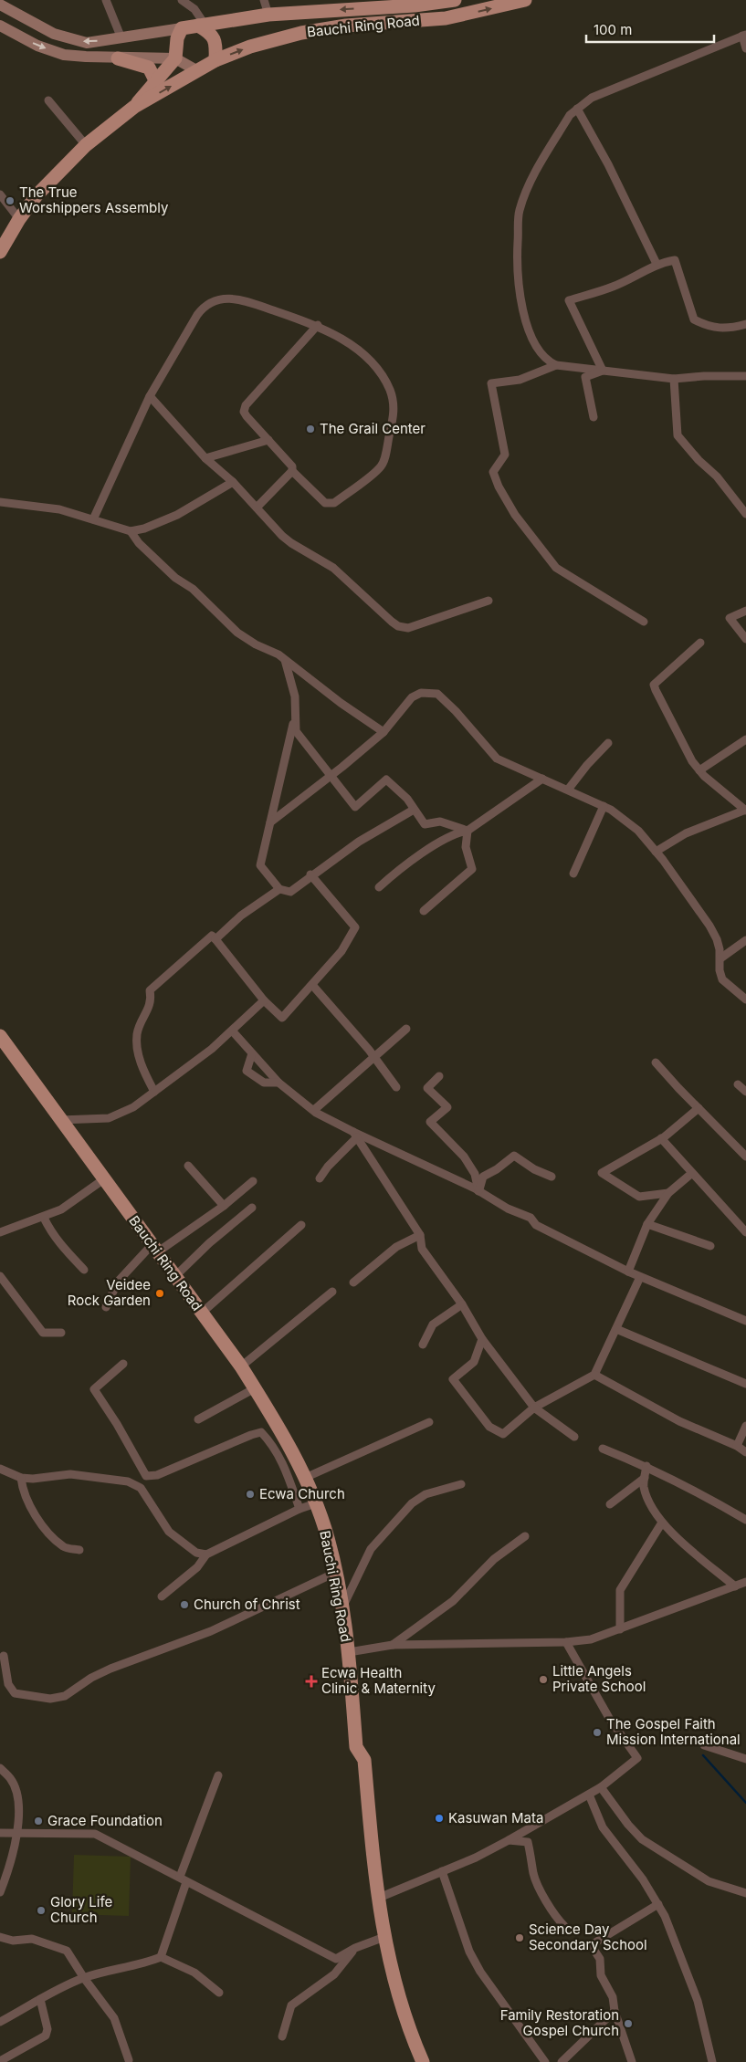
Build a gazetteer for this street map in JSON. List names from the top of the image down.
{
  "streets": {
    "main road": ["Bauchi Ring Road"]
  },
  "places": {
    "other": [
      "The True Worshippers Assembly",
      "The Grail Center",
      "Veidee Rock Garden",
      "Ecwa Church",
      "Church of Christ",
      "Little Angels Private School",
      "The Gospel Faith Mission International",
      "Kasuwan Mata",
      "Grace Foundation",
      "Glory Life Church",
      "Science Day Secondary School",
      "Family Restoration Gospel Church"
    ],
    "health": ["Ecwa Health Clinic & Maternity"]
  },
  "scale_bar": "100 m"
}
